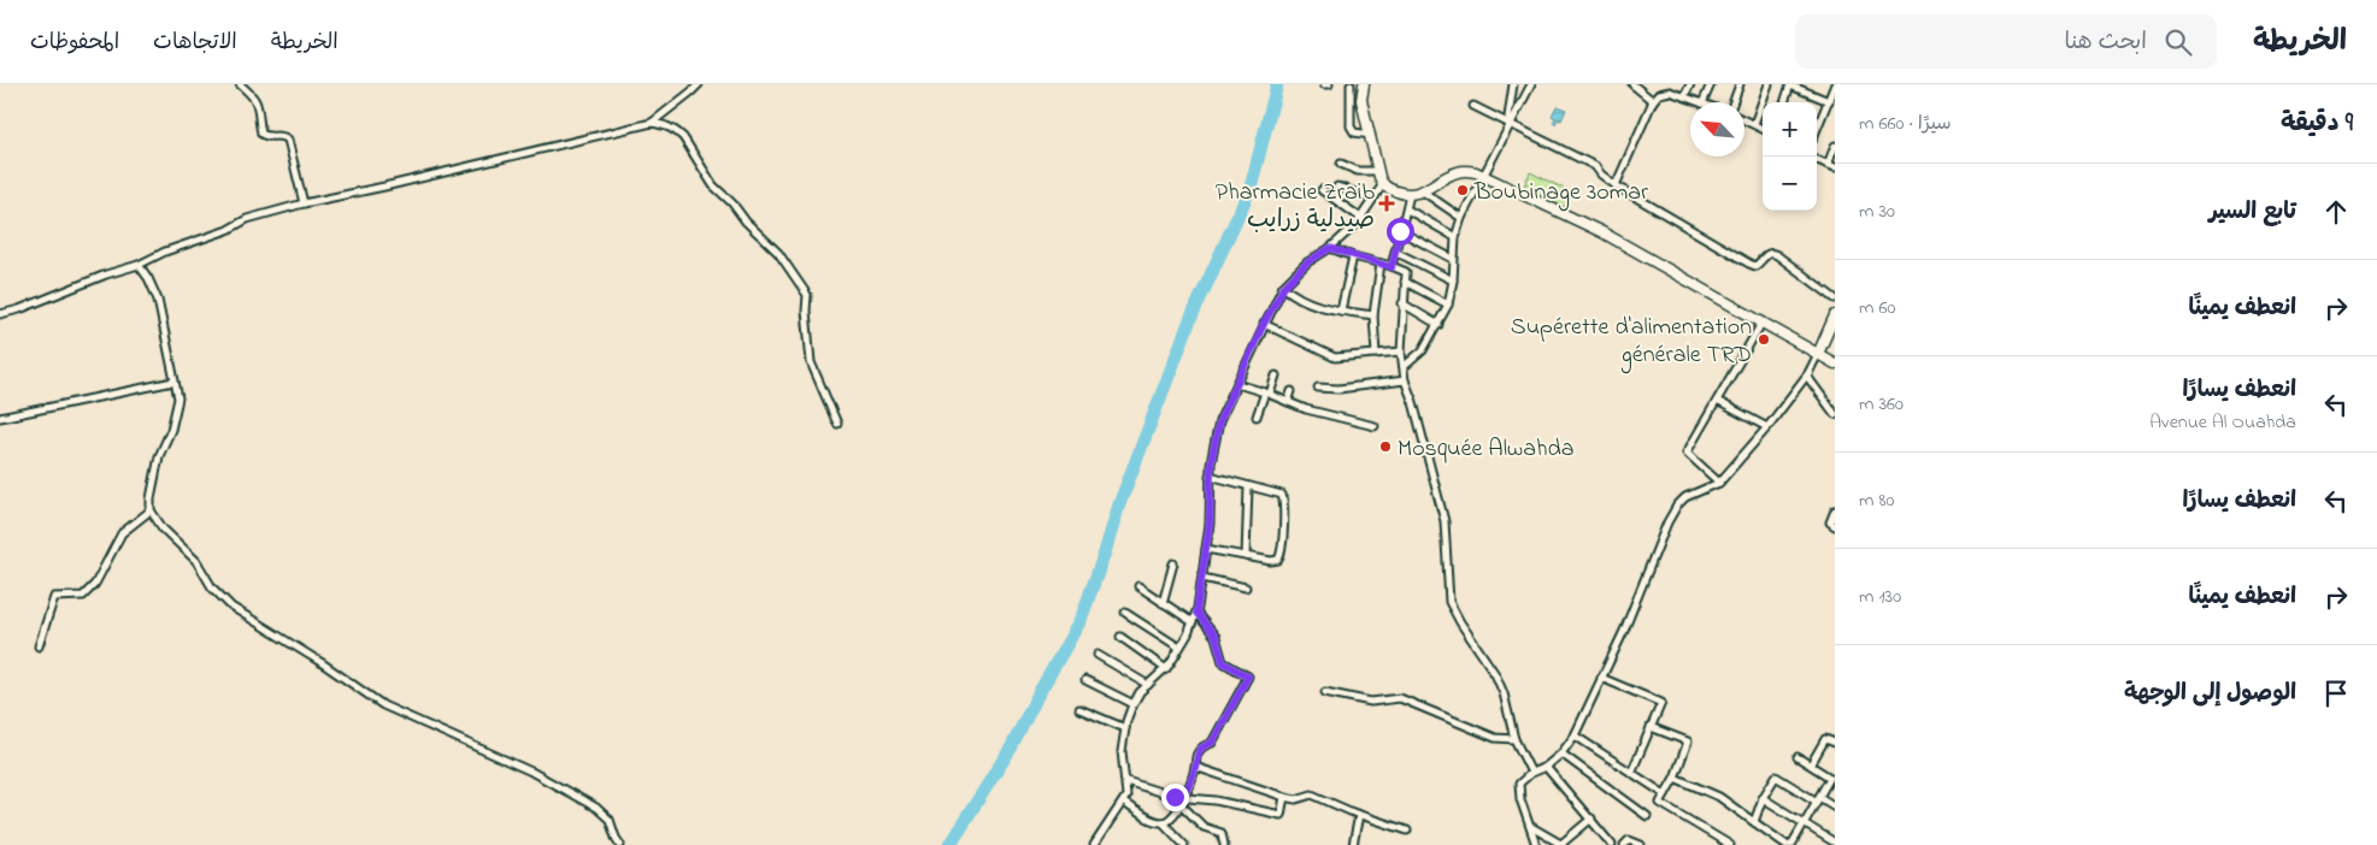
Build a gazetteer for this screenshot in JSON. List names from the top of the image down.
{
  "places": {
    "other": ["Boubinage 3omar", "Supérette d'alimentation générale TRD", "Mosquée Alwahda"],
    "health": ["Pharmacie Zraib صيدلية زرايب"]
  },
  "north": "top left",
  "page": {
    "header": "الخريطة",
    "search": "ابحث هنا",
    "nav": ["الخريطة", "الاتجاهات", "المحفوظات"],
    "heading": ["9 دقيقة", "سيرًا · 660 m"],
    "map_buttons": ["+", "−"],
    "list": [
      ["تابع السير", "30 m"],
      ["انعطف يمينًا", "60 m"],
      ["انعطف يسارًا", "Avenue Al Ouahda", "360 m"],
      ["انعطف يسارًا", "80 m"],
      ["انعطف يمينًا", "130 m"],
      "الوصول إلى الوجهة"
    ]
  }
}
